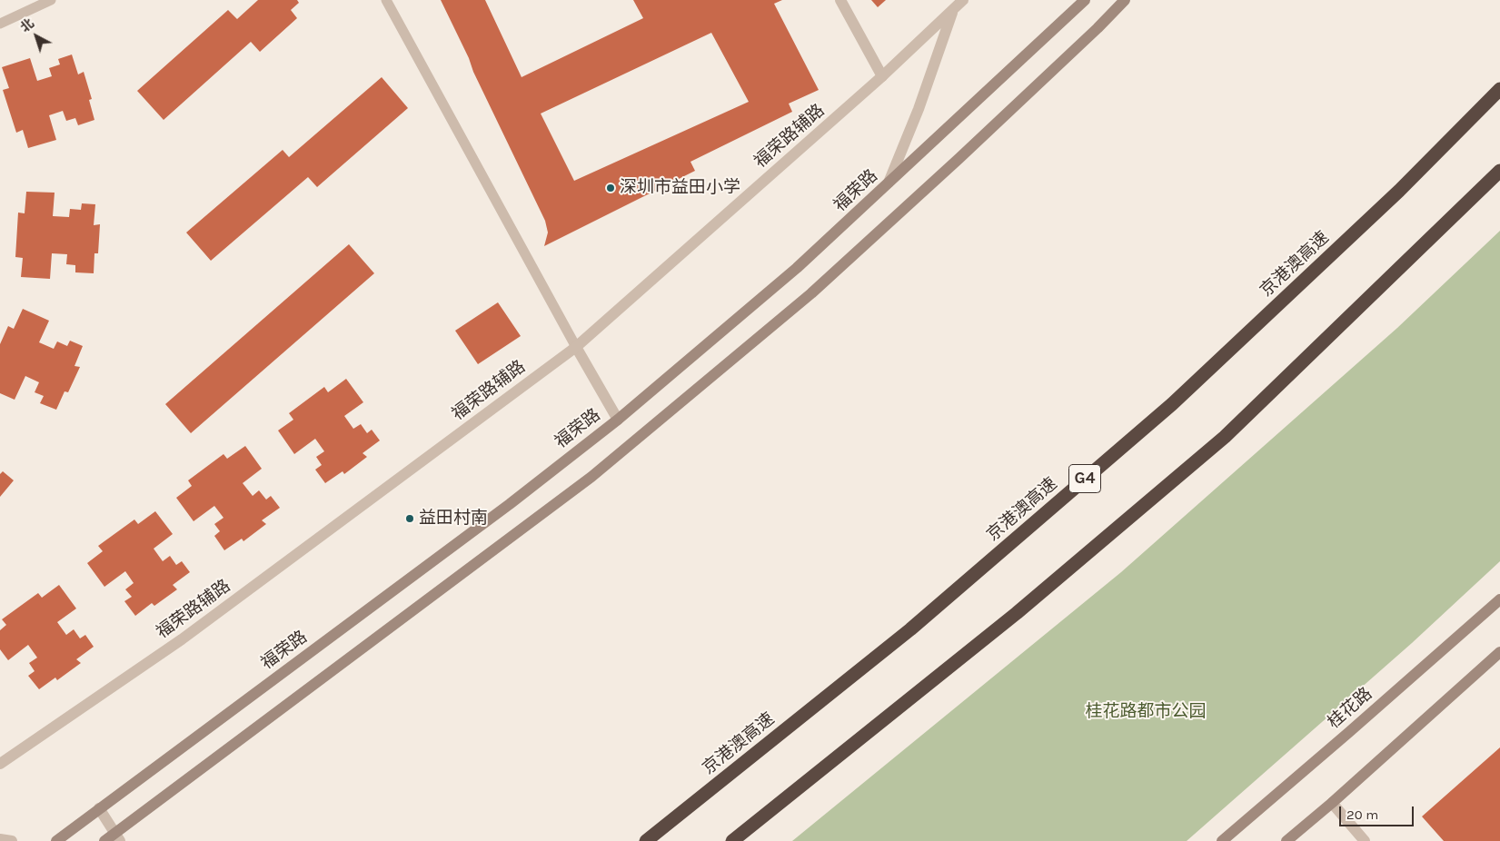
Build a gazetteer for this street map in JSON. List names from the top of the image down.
{
  "streets": {
    "highway": ["京港澳高速", "G4"],
    "main road": ["福荣路", "桂花路"],
    "street": ["福荣路辅路"]
  },
  "parks": ["桂花路都市公园"],
  "places": ["深圳市益田小学", "益田村南"],
  "scale_bar": "20 m",
  "north": "top left"
}
